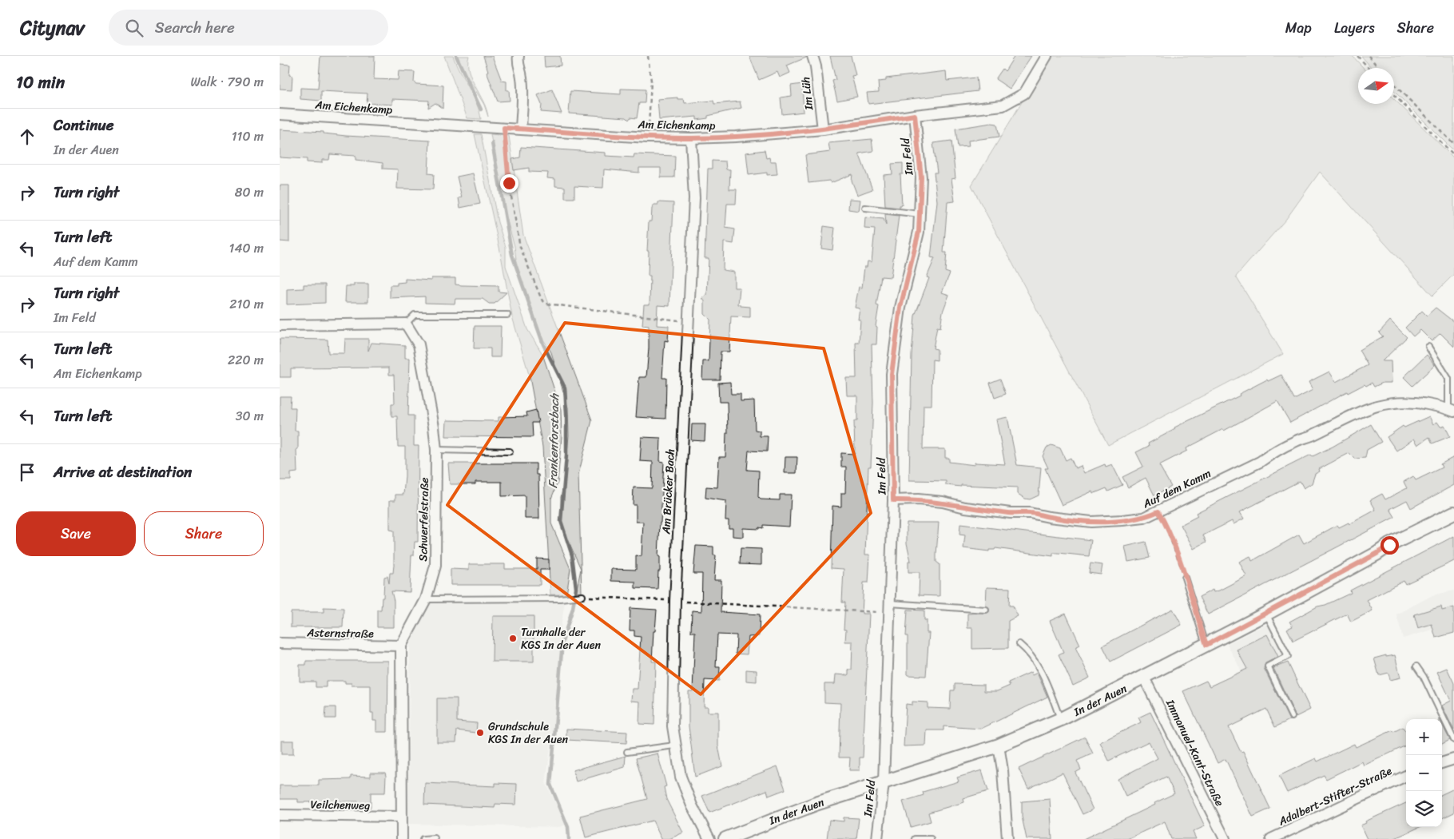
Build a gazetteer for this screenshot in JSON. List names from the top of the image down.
{
  "streets": {
    "street": [
      "Im Lüh",
      "Am Eichenkamp",
      "Im Feld",
      "Auf dem Kamm",
      "Am Brücker Bach",
      "Schwerfelstraße",
      "Asternstraße",
      "In der Auen",
      "Immanuel-Kant-Straße",
      "Adalbert-Stifter-Straße",
      "Veilchenweg"
    ]
  },
  "crossings": [
    ["Im Lüh", "Am Eichenkamp"],
    ["Am Eichenkamp", "Im Feld"],
    ["Am Eichenkamp", "Am Brücker Bach"],
    ["Im Feld", "Auf dem Kamm"],
    ["Im Feld", "In der Auen"],
    ["Schwerfelstraße", "Asternstraße"],
    ["Schwerfelstraße", "Veilchenweg"],
    ["In der Auen", "Immanuel-Kant-Straße"]
  ],
  "water": ["Frankenforstbach"],
  "places": ["Turnhalle der KGS In der Auen", "Grundschule KGS In der Auen"],
  "north": "right",
  "page": {
    "header": "Citynav",
    "search": "Search here",
    "nav": ["Map", "Layers", "Share"],
    "heading": ["10 min", "Walk · 790 m"],
    "list": [
      ["Continue", "In der Auen", "110 m"],
      ["Turn right", "80 m"],
      ["Turn left", "Auf dem Kamm", "140 m"],
      ["Turn right", "Im Feld", "210 m"],
      ["Turn left", "Am Eichenkamp", "220 m"],
      ["Turn left", "30 m"],
      "Arrive at destination"
    ],
    "buttons": ["Save", "Share"],
    "map_buttons": ["+", "−"]
  }
}
